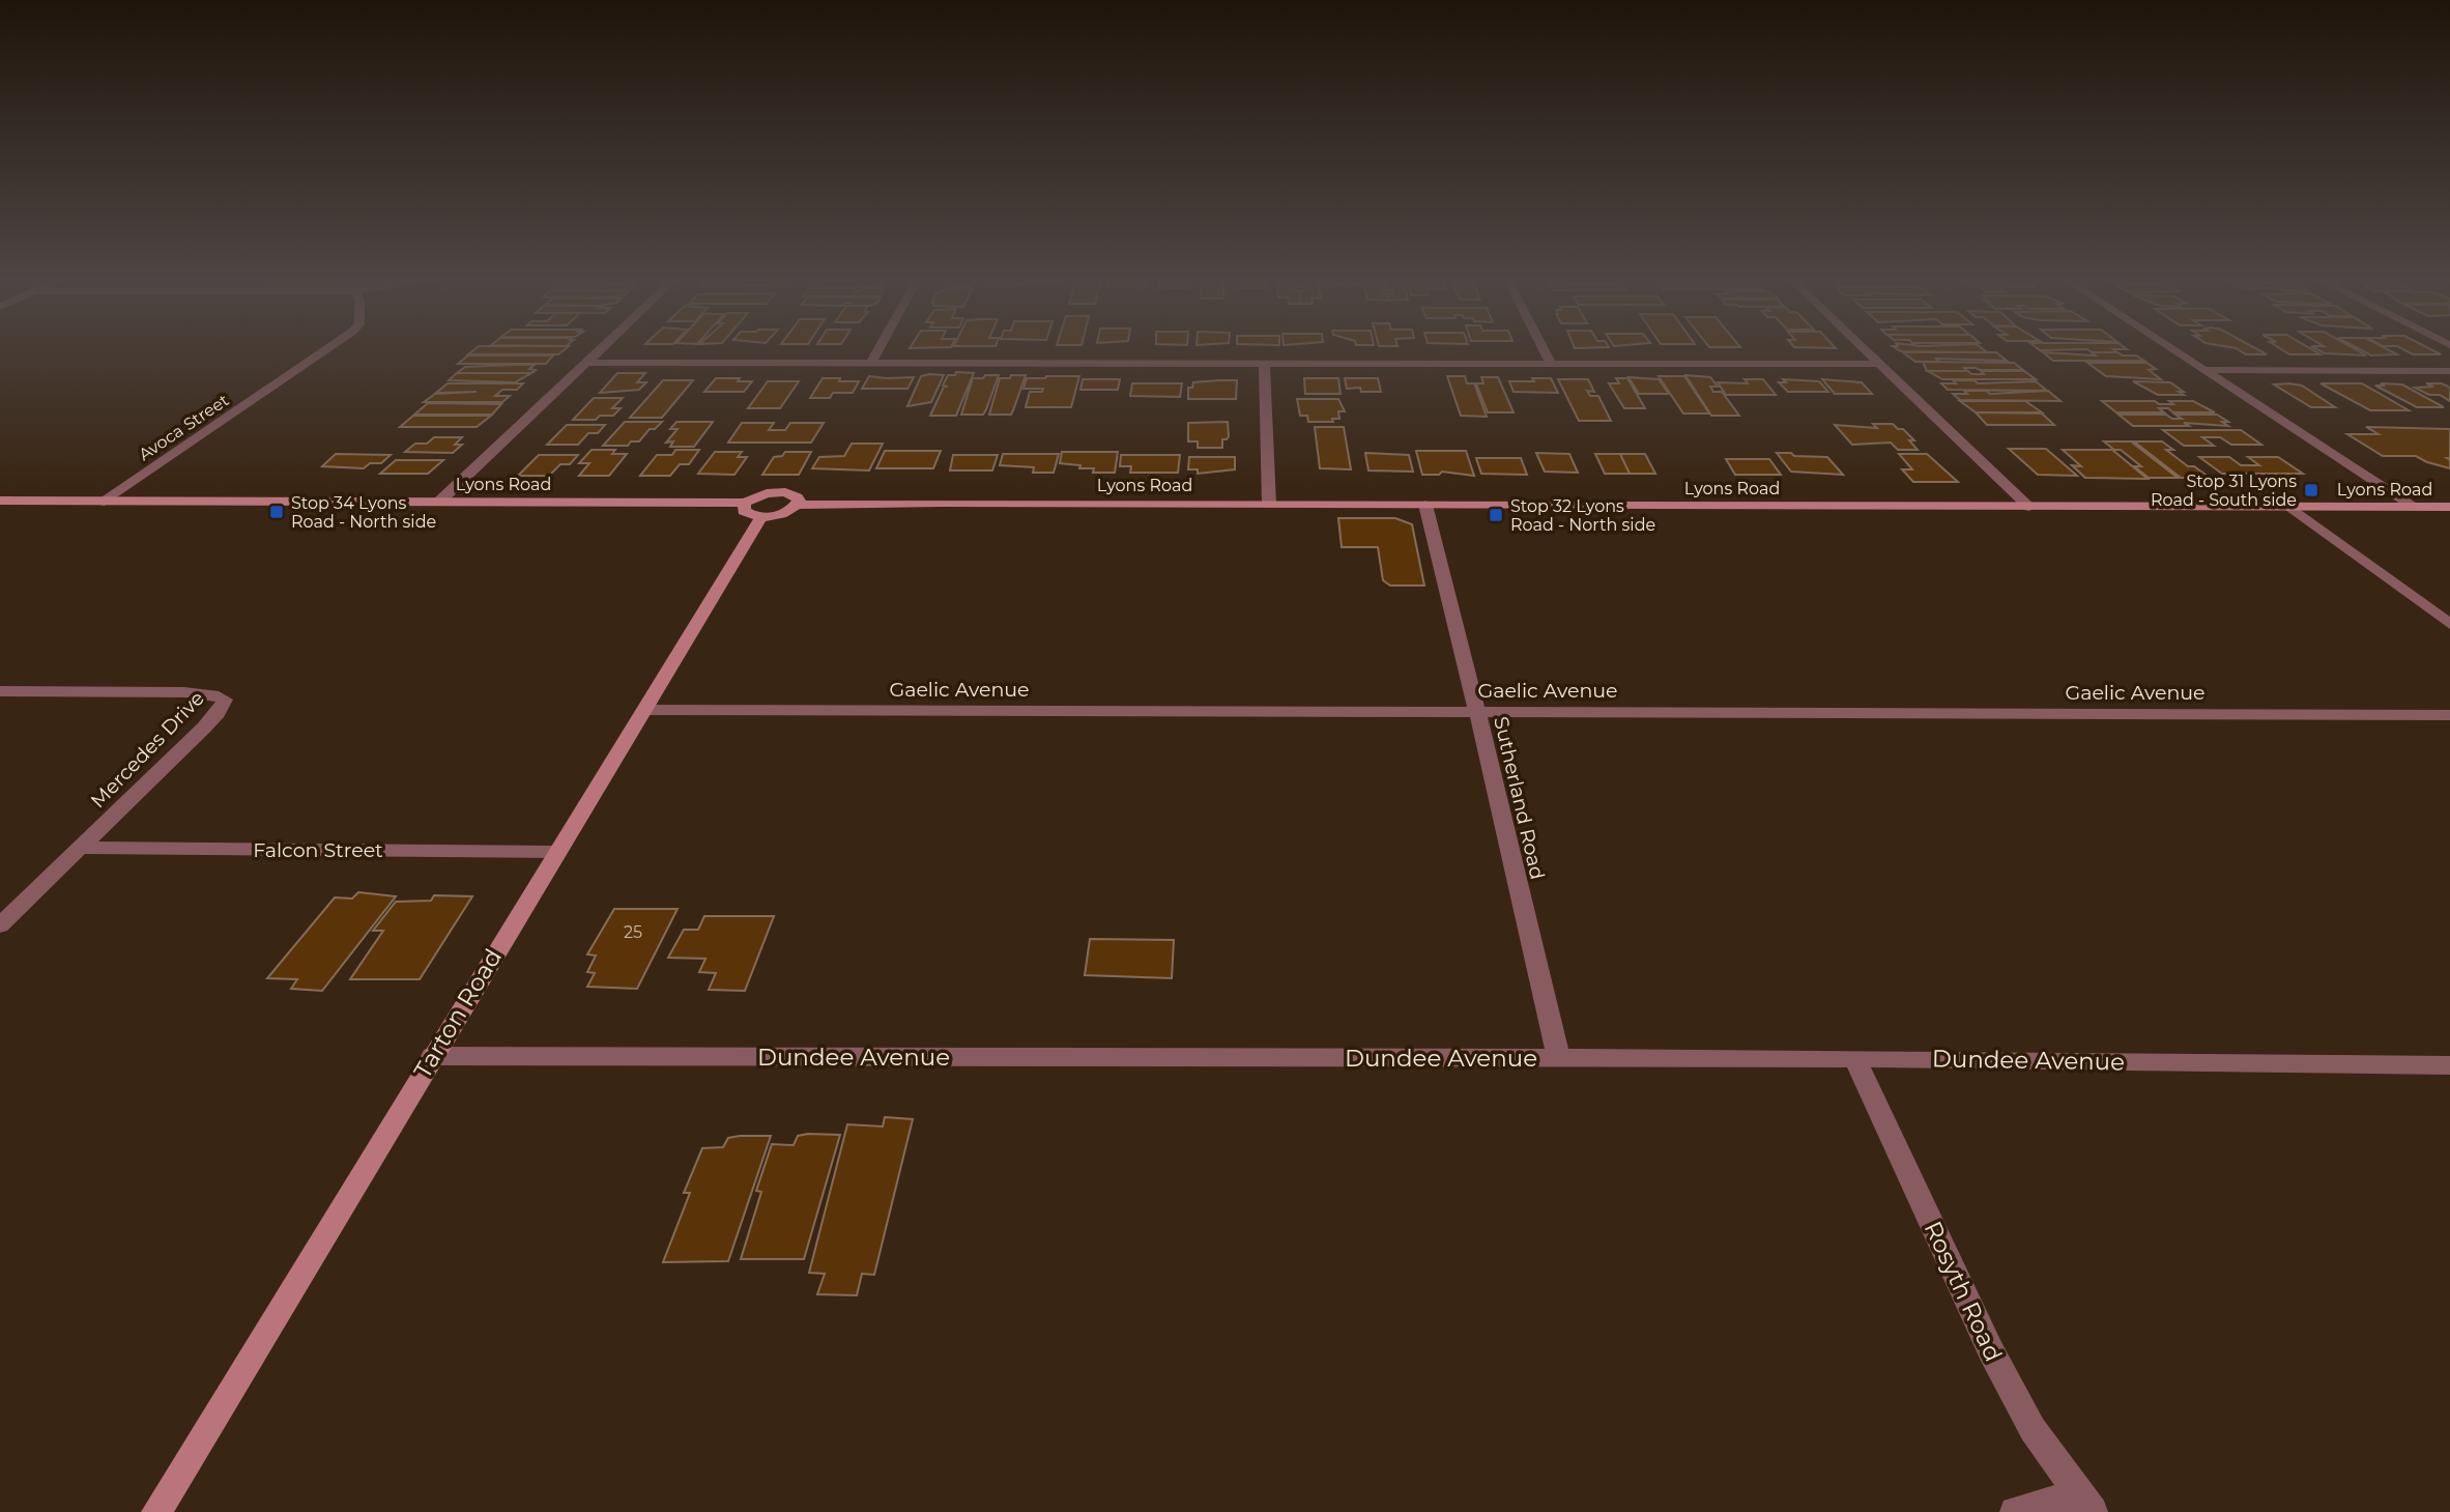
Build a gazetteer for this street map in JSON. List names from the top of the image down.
{
  "streets": {
    "street": [
      "Avoca Street",
      "Lyons Road",
      "Gaelic Avenue",
      "Mercedes Drive",
      "Sutherland Road",
      "Falcon Street",
      "Tarton Road",
      "Dundee Avenue",
      "Rosyth Road"
    ]
  },
  "crossings": [
    ["Avoca Street", "Lyons Road"],
    ["Lyons Road", "Sutherland Road"],
    ["Lyons Road", "Tarton Road"],
    ["Gaelic Avenue", "Sutherland Road"],
    ["Gaelic Avenue", "Tarton Road"],
    ["Mercedes Drive", "Falcon Street"],
    ["Sutherland Road", "Dundee Avenue"],
    ["Falcon Street", "Tarton Road"],
    ["Tarton Road", "Dundee Avenue"],
    ["Dundee Avenue", "Rosyth Road"]
  ],
  "places": {
    "transit": ["Stop 31 Lyons Road - South side", "Stop 34 Lyons Road - North side", "Stop 32 Lyons Road - North side"]
  },
  "house_numbers": ["25"]
}
